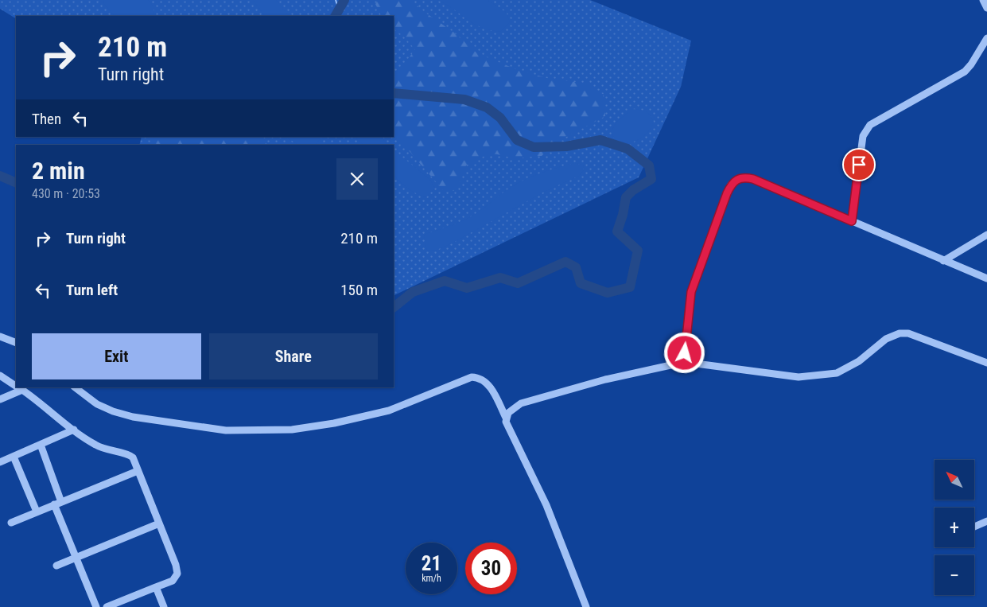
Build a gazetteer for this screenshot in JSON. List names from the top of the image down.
{
  "north": "top left",
  "page": {
    "turn": ["210 m", "Turn right"],
    "then": "Then",
    "heading": ["2 min", "430 m · 20:53"],
    "list": [
      {
        "name": "Turn right",
        "value": "210 m"
      },
      {
        "name": "Turn left",
        "value": "150 m"
      }
    ],
    "buttons": ["Exit", "Share"],
    "map_buttons": ["+", "−"],
    "speed": "21 km/h",
    "limit": "30"
  }
}
